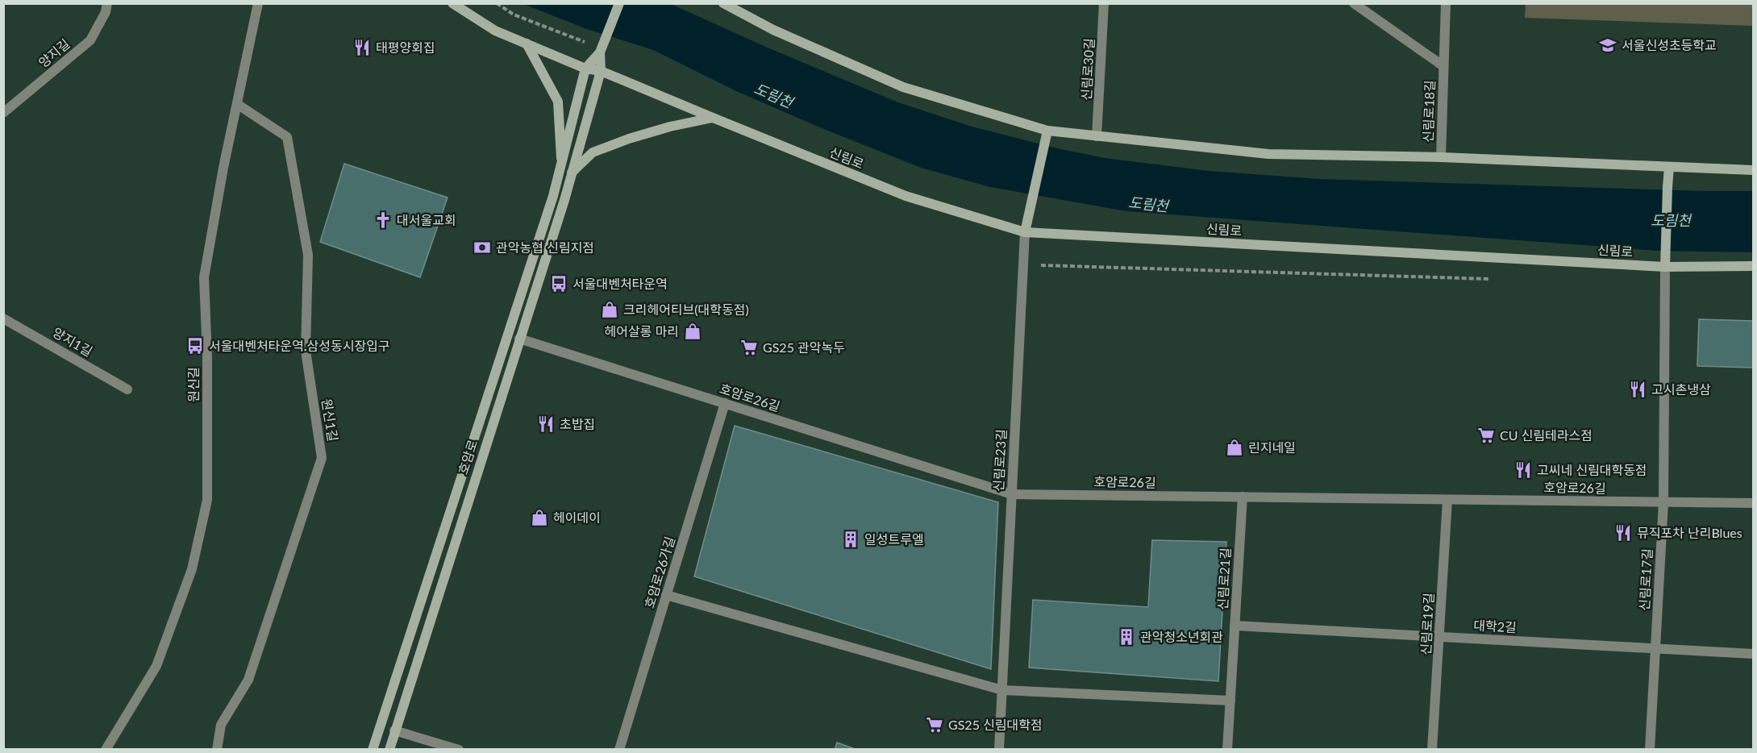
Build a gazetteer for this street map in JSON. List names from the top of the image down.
{
  "streets": {
    "main road": ["신림로", "호암로"],
    "street": [
      "양지길",
      "신림로30길",
      "신림로18길",
      "양지1길",
      "원신길",
      "호암로26길",
      "원신1길",
      "신림로23길",
      "호암로26가길",
      "신림로21길",
      "신림로17길",
      "신림로19길",
      "대학2길"
    ]
  },
  "crossings": [
    ["신림로", "호암로"],
    ["신림로", "신림로23길"],
    ["신림로", "신림로17길"],
    ["원신길", "원신1길"],
    ["호암로26길", "호암로"],
    ["호암로26길", "신림로23길"],
    ["호암로26길", "호암로26가길"],
    ["호암로26길", "신림로21길"],
    ["호암로26길", "신림로17길"],
    ["호암로26길", "신림로19길"],
    ["신림로21길", "대학2길"],
    ["신림로17길", "대학2길"],
    ["신림로19길", "대학2길"]
  ],
  "water": ["도림천"],
  "places": {
    "school or university": ["서울신성초등학교"],
    "restaurant": [
      "태평양회집",
      "고시촌냉삼",
      "초밥집",
      "고씨네 신림대학동점",
      "뮤직포차 난리Blues"
    ],
    "church": ["대서울교회"],
    "bank": ["관악농협 신림지점"],
    "bus stop": ["서울대벤처타운역", "서울대벤처타운역.삼성동시장입구"],
    "shop": [
      "크리헤어티브(대학동점)",
      "헤어살롱 마리",
      "린지네일",
      "헤이데이"
    ],
    "supermarket": ["GS25 관악녹두", "CU 신림테라스점", "GS25 신림대학점"],
    "building": ["일성트루엘", "관악청소년회관"]
  }
}
